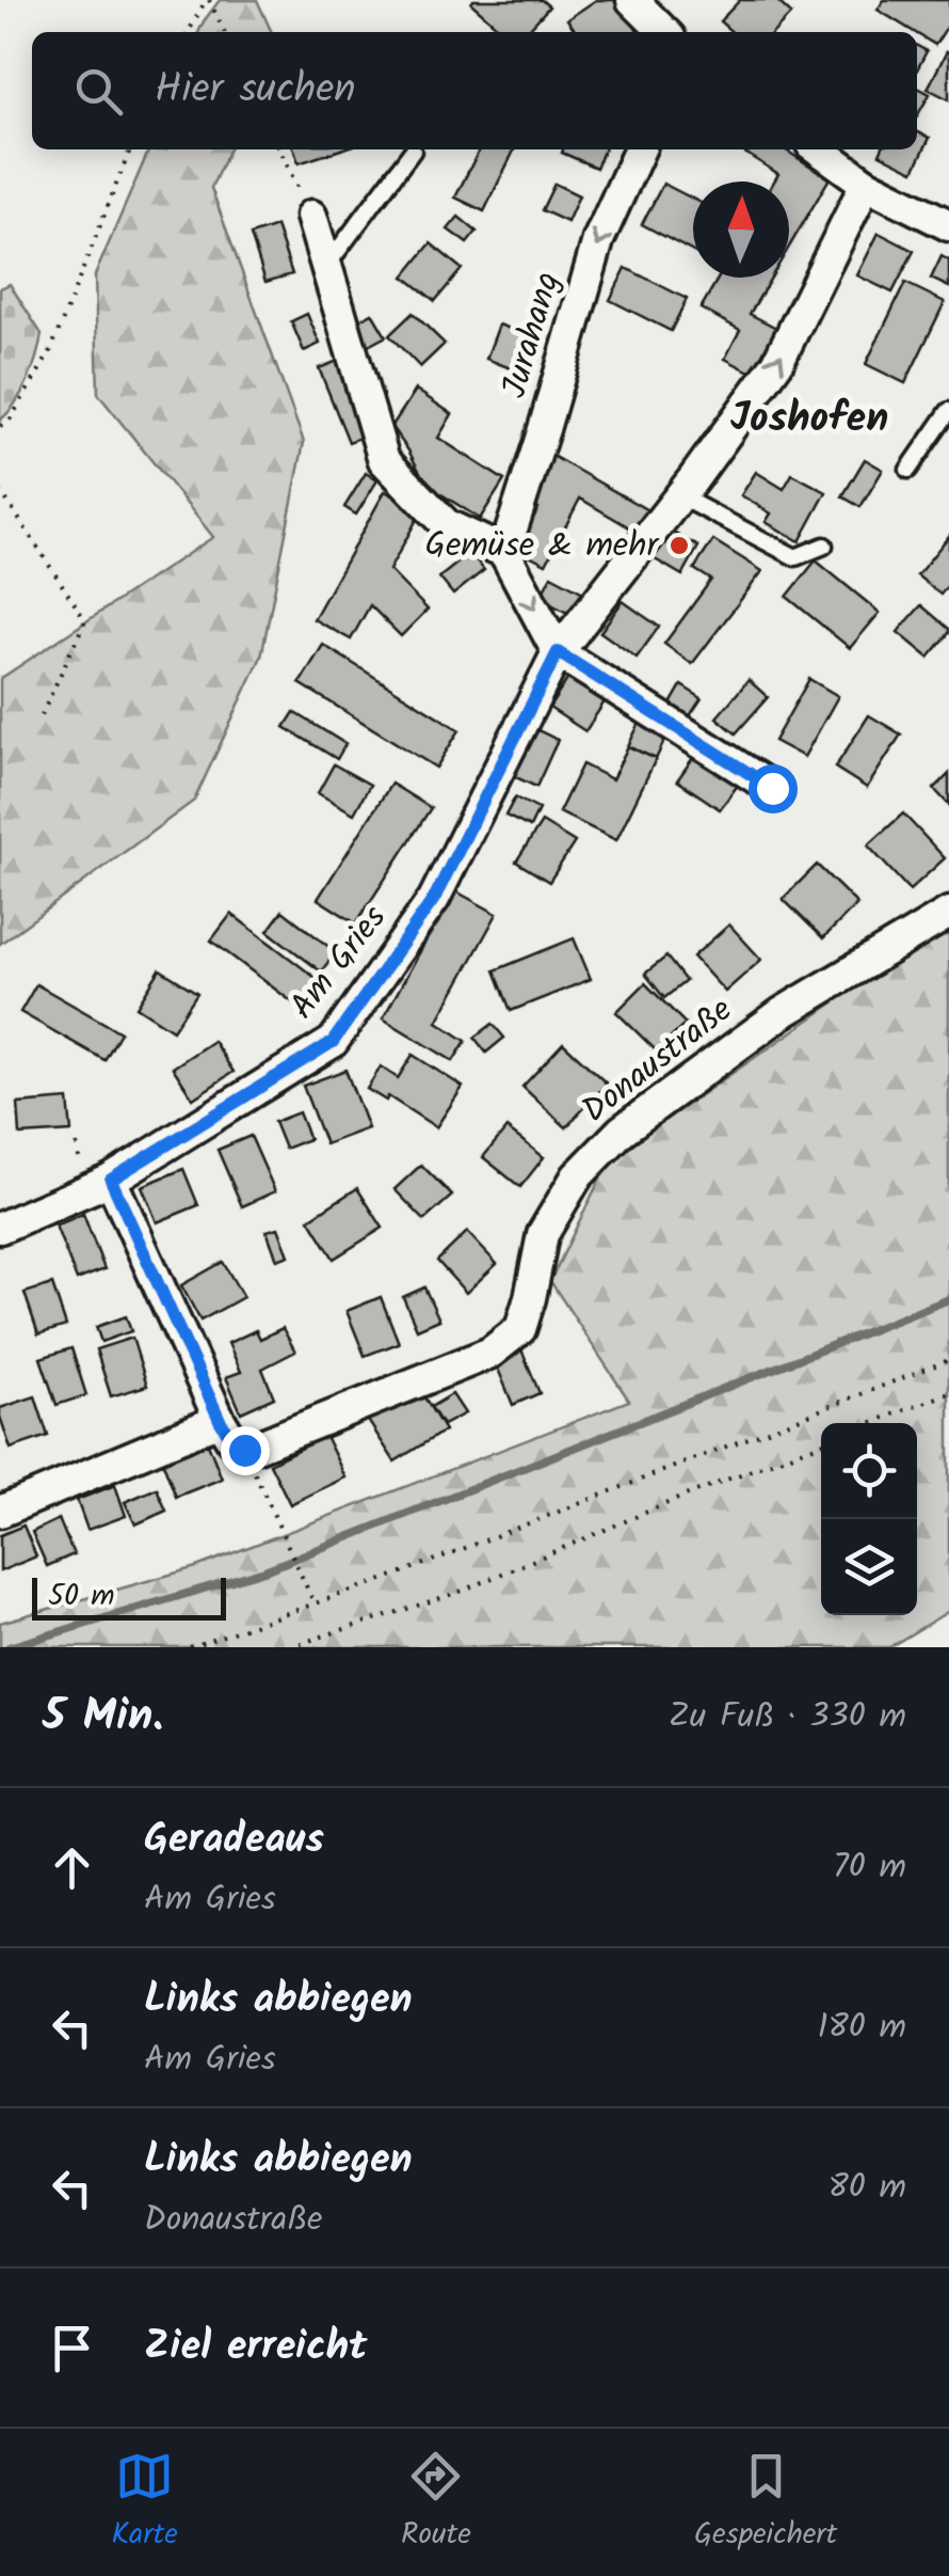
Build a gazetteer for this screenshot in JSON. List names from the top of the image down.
{
  "streets": {
    "street": ["Jurahang", "Am Gries", "Donaustraße"]
  },
  "one_way": ["Jurahang"],
  "districts": ["Joshofen"],
  "places": ["Gemüse & mehr"],
  "scale_bar": "50 m",
  "north": "top",
  "page": {
    "search": "Hier suchen",
    "scale": "50 m",
    "heading": ["5 Min.", "Zu Fuß · 330 m"],
    "list": [
      ["Geradeaus", "Am Gries", "70 m"],
      ["Links abbiegen", "Am Gries", "180 m"],
      ["Links abbiegen", "Donaustraße", "80 m"],
      "Ziel erreicht"
    ],
    "nav": ["Karte", "Route", "Gespeichert"]
  }
}
